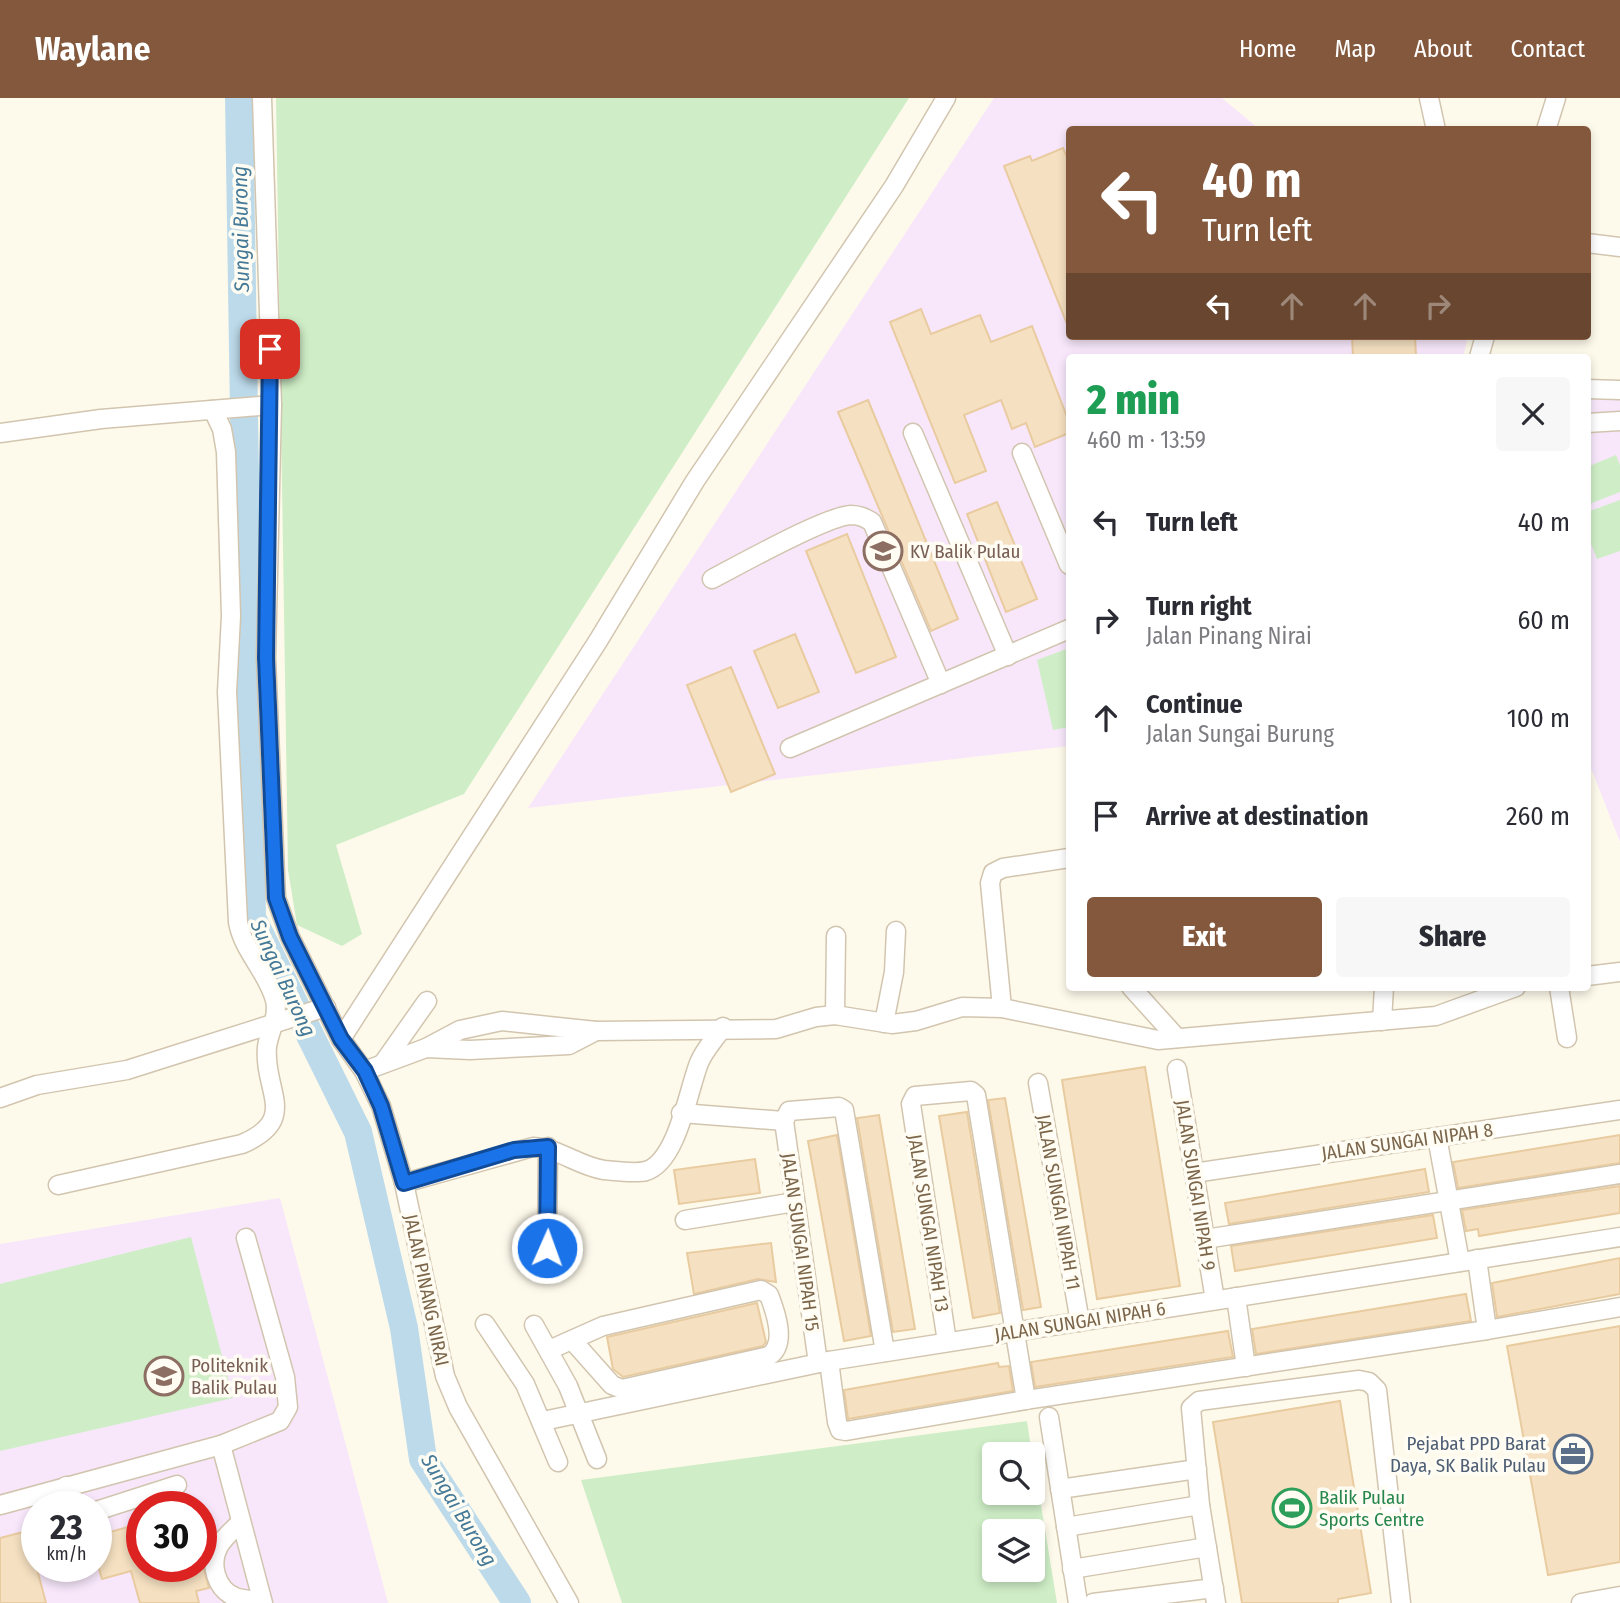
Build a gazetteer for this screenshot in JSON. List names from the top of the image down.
{
  "streets": {
    "street": [
      "JALAN SUNGAI NIPAH 8",
      "JALAN SUNGAI NIPAH 9",
      "JALAN SUNGAI NIPAH 11",
      "JALAN SUNGAI NIPAH 13",
      "JALAN SUNGAI NIPAH 15",
      "JALAN PINANG NIRAI",
      "JALAN SUNGAI NIPAH 6"
    ]
  },
  "crossings": [
    ["JALAN SUNGAI NIPAH 8", "JALAN SUNGAI NIPAH 9"],
    ["JALAN SUNGAI NIPAH 9", "JALAN SUNGAI NIPAH 6"],
    ["JALAN SUNGAI NIPAH 11", "JALAN SUNGAI NIPAH 6"],
    ["JALAN SUNGAI NIPAH 13", "JALAN SUNGAI NIPAH 6"],
    ["JALAN SUNGAI NIPAH 15", "JALAN SUNGAI NIPAH 6"]
  ],
  "water": ["Sungai Burong"],
  "places": {
    "school or university": ["KV Balik Pulau", "Politeknik Balik Pulau"],
    "office": ["Pejabat PPD Barat Daya, SK Balik Pulau"],
    "sports": ["Balik Pulau Sports Centre"]
  },
  "page": {
    "header": "Waylane",
    "nav": [
      "Home",
      "Map",
      "About",
      "Contact"
    ],
    "turn": ["40 m", "Turn left"],
    "heading": ["2 min", "460 m · 13:59"],
    "list": [
      {
        "name": "Turn left",
        "value": "40 m"
      },
      {
        "name": "Turn right",
        "note": "Jalan Pinang Nirai",
        "value": "60 m"
      },
      {
        "name": "Continue",
        "note": "Jalan Sungai Burung",
        "value": "100 m"
      },
      {
        "name": "Arrive at destination",
        "value": "260 m"
      }
    ],
    "buttons": ["Exit", "Share"],
    "speed": "23 km/h",
    "limit": "30"
  }
}
